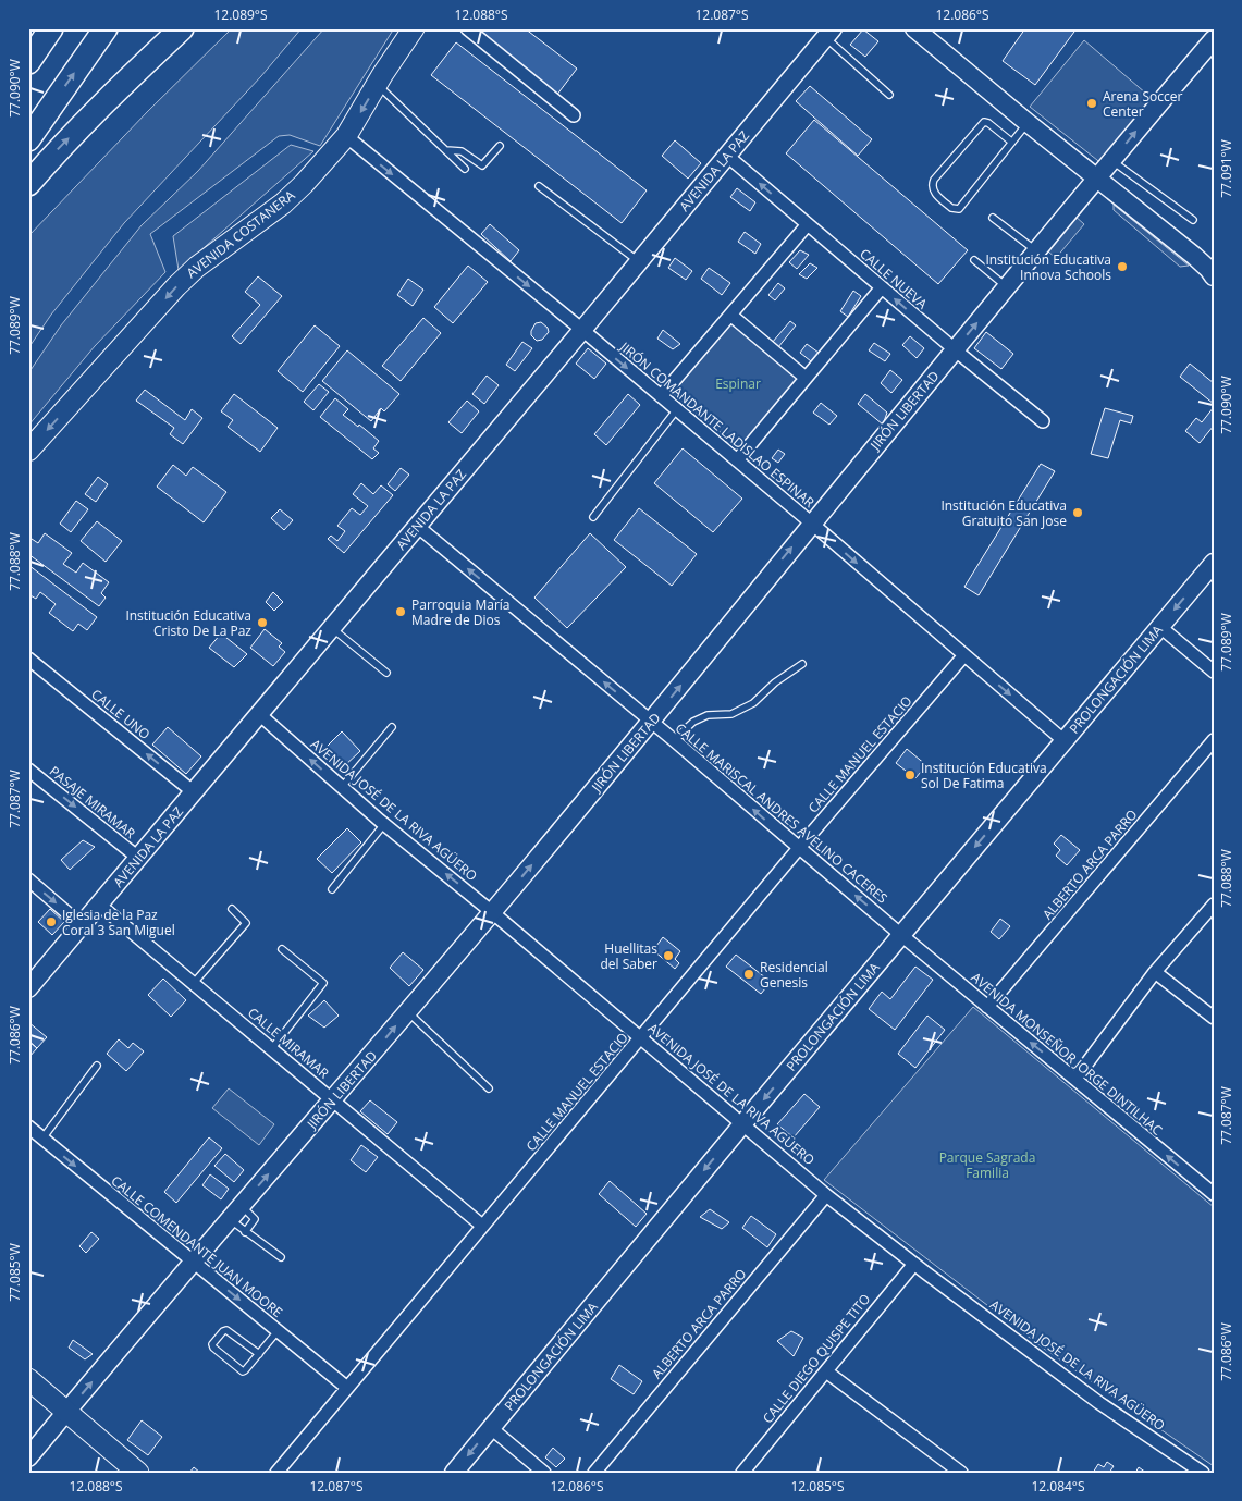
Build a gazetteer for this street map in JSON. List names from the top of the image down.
{
  "streets": {
    "main road": ["AVENIDA COSTANERA"],
    "street": [
      "AVENIDA LA PAZ",
      "CALLE NUEVA",
      "JIRÓN LIBERTAD",
      "JIRÓN COMANDANTE LADISLAO ESPINAR",
      "PROLONGACIÓN LIMA",
      "CALLE UNO",
      "CALLE MANUEL ESTACIO",
      "PASAJE MIRAMAR",
      "AVENIDA JOSÉ DE LA RIVA AGÜERO",
      "CALLE MARISCAL ANDRES AVELINO CACERES",
      "ALBERTO ARCA PARRO",
      "CALLE MIRAMAR",
      "AVENIDA MONSEÑOR JORGE DINTILHAC",
      "CALLE COMENDANTE JUAN MOORE",
      "CALLE DIEGO QUISPE TITO"
    ]
  },
  "crossings": [
    ["AVENIDA LA PAZ", "CALLE NUEVA"],
    ["AVENIDA LA PAZ", "JIRÓN COMANDANTE LADISLAO ESPINAR"],
    ["AVENIDA LA PAZ", "CALLE UNO"],
    ["AVENIDA LA PAZ", "PASAJE MIRAMAR"],
    ["AVENIDA LA PAZ", "AVENIDA JOSÉ DE LA RIVA AGÜERO"],
    ["AVENIDA LA PAZ", "CALLE MARISCAL ANDRES AVELINO CACERES"],
    ["AVENIDA LA PAZ", "CALLE MIRAMAR"],
    ["AVENIDA COSTANERA", "JIRÓN COMANDANTE LADISLAO ESPINAR"],
    ["CALLE NUEVA", "JIRÓN LIBERTAD"],
    ["JIRÓN LIBERTAD", "JIRÓN COMANDANTE LADISLAO ESPINAR"],
    ["JIRÓN LIBERTAD", "AVENIDA JOSÉ DE LA RIVA AGÜERO"],
    ["JIRÓN LIBERTAD", "CALLE MARISCAL ANDRES AVELINO CACERES"],
    ["JIRÓN LIBERTAD", "CALLE MIRAMAR"],
    ["JIRÓN LIBERTAD", "CALLE COMENDANTE JUAN MOORE"],
    ["JIRÓN COMANDANTE LADISLAO ESPINAR", "PROLONGACIÓN LIMA"],
    ["JIRÓN COMANDANTE LADISLAO ESPINAR", "CALLE MANUEL ESTACIO"],
    ["PROLONGACIÓN LIMA", "AVENIDA JOSÉ DE LA RIVA AGÜERO"],
    ["PROLONGACIÓN LIMA", "CALLE MARISCAL ANDRES AVELINO CACERES"],
    ["PROLONGACIÓN LIMA", "AVENIDA MONSEÑOR JORGE DINTILHAC"],
    ["CALLE MANUEL ESTACIO", "AVENIDA JOSÉ DE LA RIVA AGÜERO"],
    ["CALLE MANUEL ESTACIO", "CALLE MARISCAL ANDRES AVELINO CACERES"],
    ["CALLE MANUEL ESTACIO", "CALLE MIRAMAR"],
    ["CALLE MANUEL ESTACIO", "CALLE COMENDANTE JUAN MOORE"],
    ["AVENIDA JOSÉ DE LA RIVA AGÜERO", "ALBERTO ARCA PARRO"],
    ["AVENIDA JOSÉ DE LA RIVA AGÜERO", "CALLE DIEGO QUISPE TITO"],
    ["CALLE MARISCAL ANDRES AVELINO CACERES", "AVENIDA MONSEÑOR JORGE DINTILHAC"],
    ["ALBERTO ARCA PARRO", "AVENIDA MONSEÑOR JORGE DINTILHAC"]
  ],
  "one_way": [
    "AVENIDA COSTANERA",
    "CALLE NUEVA",
    "JIRÓN LIBERTAD",
    "JIRÓN COMANDANTE LADISLAO ESPINAR",
    "PROLONGACIÓN LIMA",
    "CALLE UNO",
    "CALLE MARISCAL ANDRES AVELINO CACERES",
    "AVENIDA MONSEÑOR JORGE DINTILHAC",
    "CALLE COMENDANTE JUAN MOORE"
  ],
  "parks": ["Espinar", "Parque Sagrada Familia"],
  "places": [
    "Arena Soccer Center",
    "Institución Educativa Innova Schools",
    "Institución Educativa Gratuito San Jose",
    "Parroquia María Madre de Dios",
    "Institución Educativa Cristo De La Paz",
    "Institución Educativa Sol De Fatima",
    "Iglesia de la Paz Coral 3 San Miguel",
    "Huellitas del Saber",
    "Residencial Genesis"
  ],
  "coordinates": [
    "12.089°S",
    "12.088°S",
    "12.087°S",
    "12.086°S",
    "77.090°W",
    "77.091°W",
    "77.089°W",
    "77.088°W",
    "77.087°W",
    "77.086°W",
    "77.085°W",
    "12.085°S",
    "12.084°S"
  ]
}
